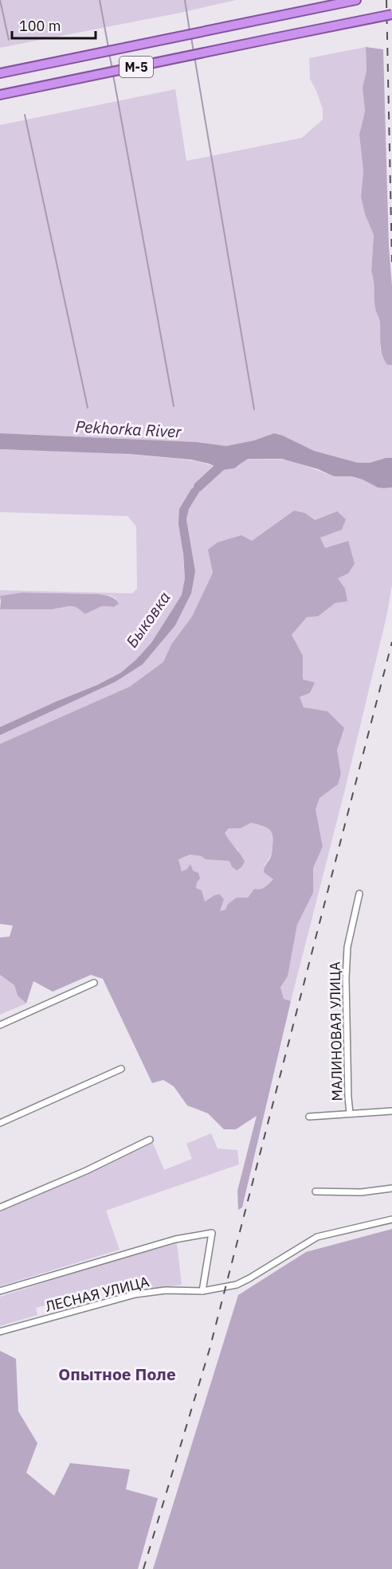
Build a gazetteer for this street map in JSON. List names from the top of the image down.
{
  "streets": {
    "highway": ["М-5"],
    "street": ["МАЛИНОВАЯ УЛИЦА", "ЛЕСНАЯ УЛИЦА"]
  },
  "districts": ["Опытное Поле"],
  "water": ["Pekhorka River", "Быковка"],
  "scale_bar": "100 m"
}
